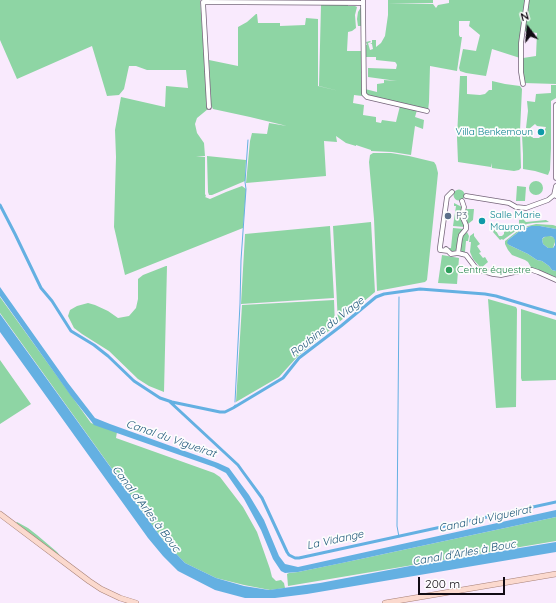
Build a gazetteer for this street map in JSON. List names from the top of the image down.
{
  "water": [
    "Roubine du Viage",
    "Canal du Vigueirat",
    "Canal d'Arles à Bouc",
    "La Vidange"
  ],
  "places": [
    "Villa Benkemoun",
    "P3",
    "Salle Marie Mauron",
    "Centre équestre"
  ],
  "scale_bar": "200 m",
  "north": "top"
}
